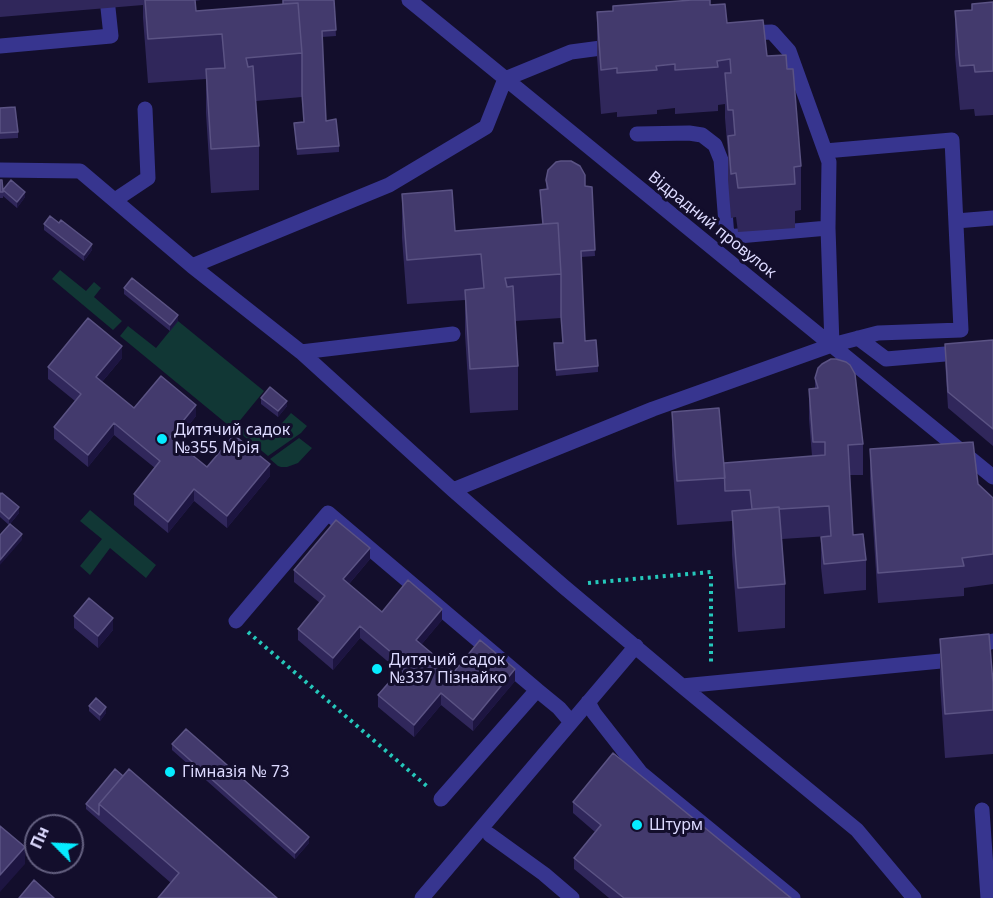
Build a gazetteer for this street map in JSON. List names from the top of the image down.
{
  "streets": {
    "street": ["Відрадний провулок"]
  },
  "places": [
    "Дитячий садок №355 Мрія",
    "Дитячий садок №337 Пізнайко",
    "Гімназія № 73",
    "Штурм"
  ],
  "north": "top left"
}
